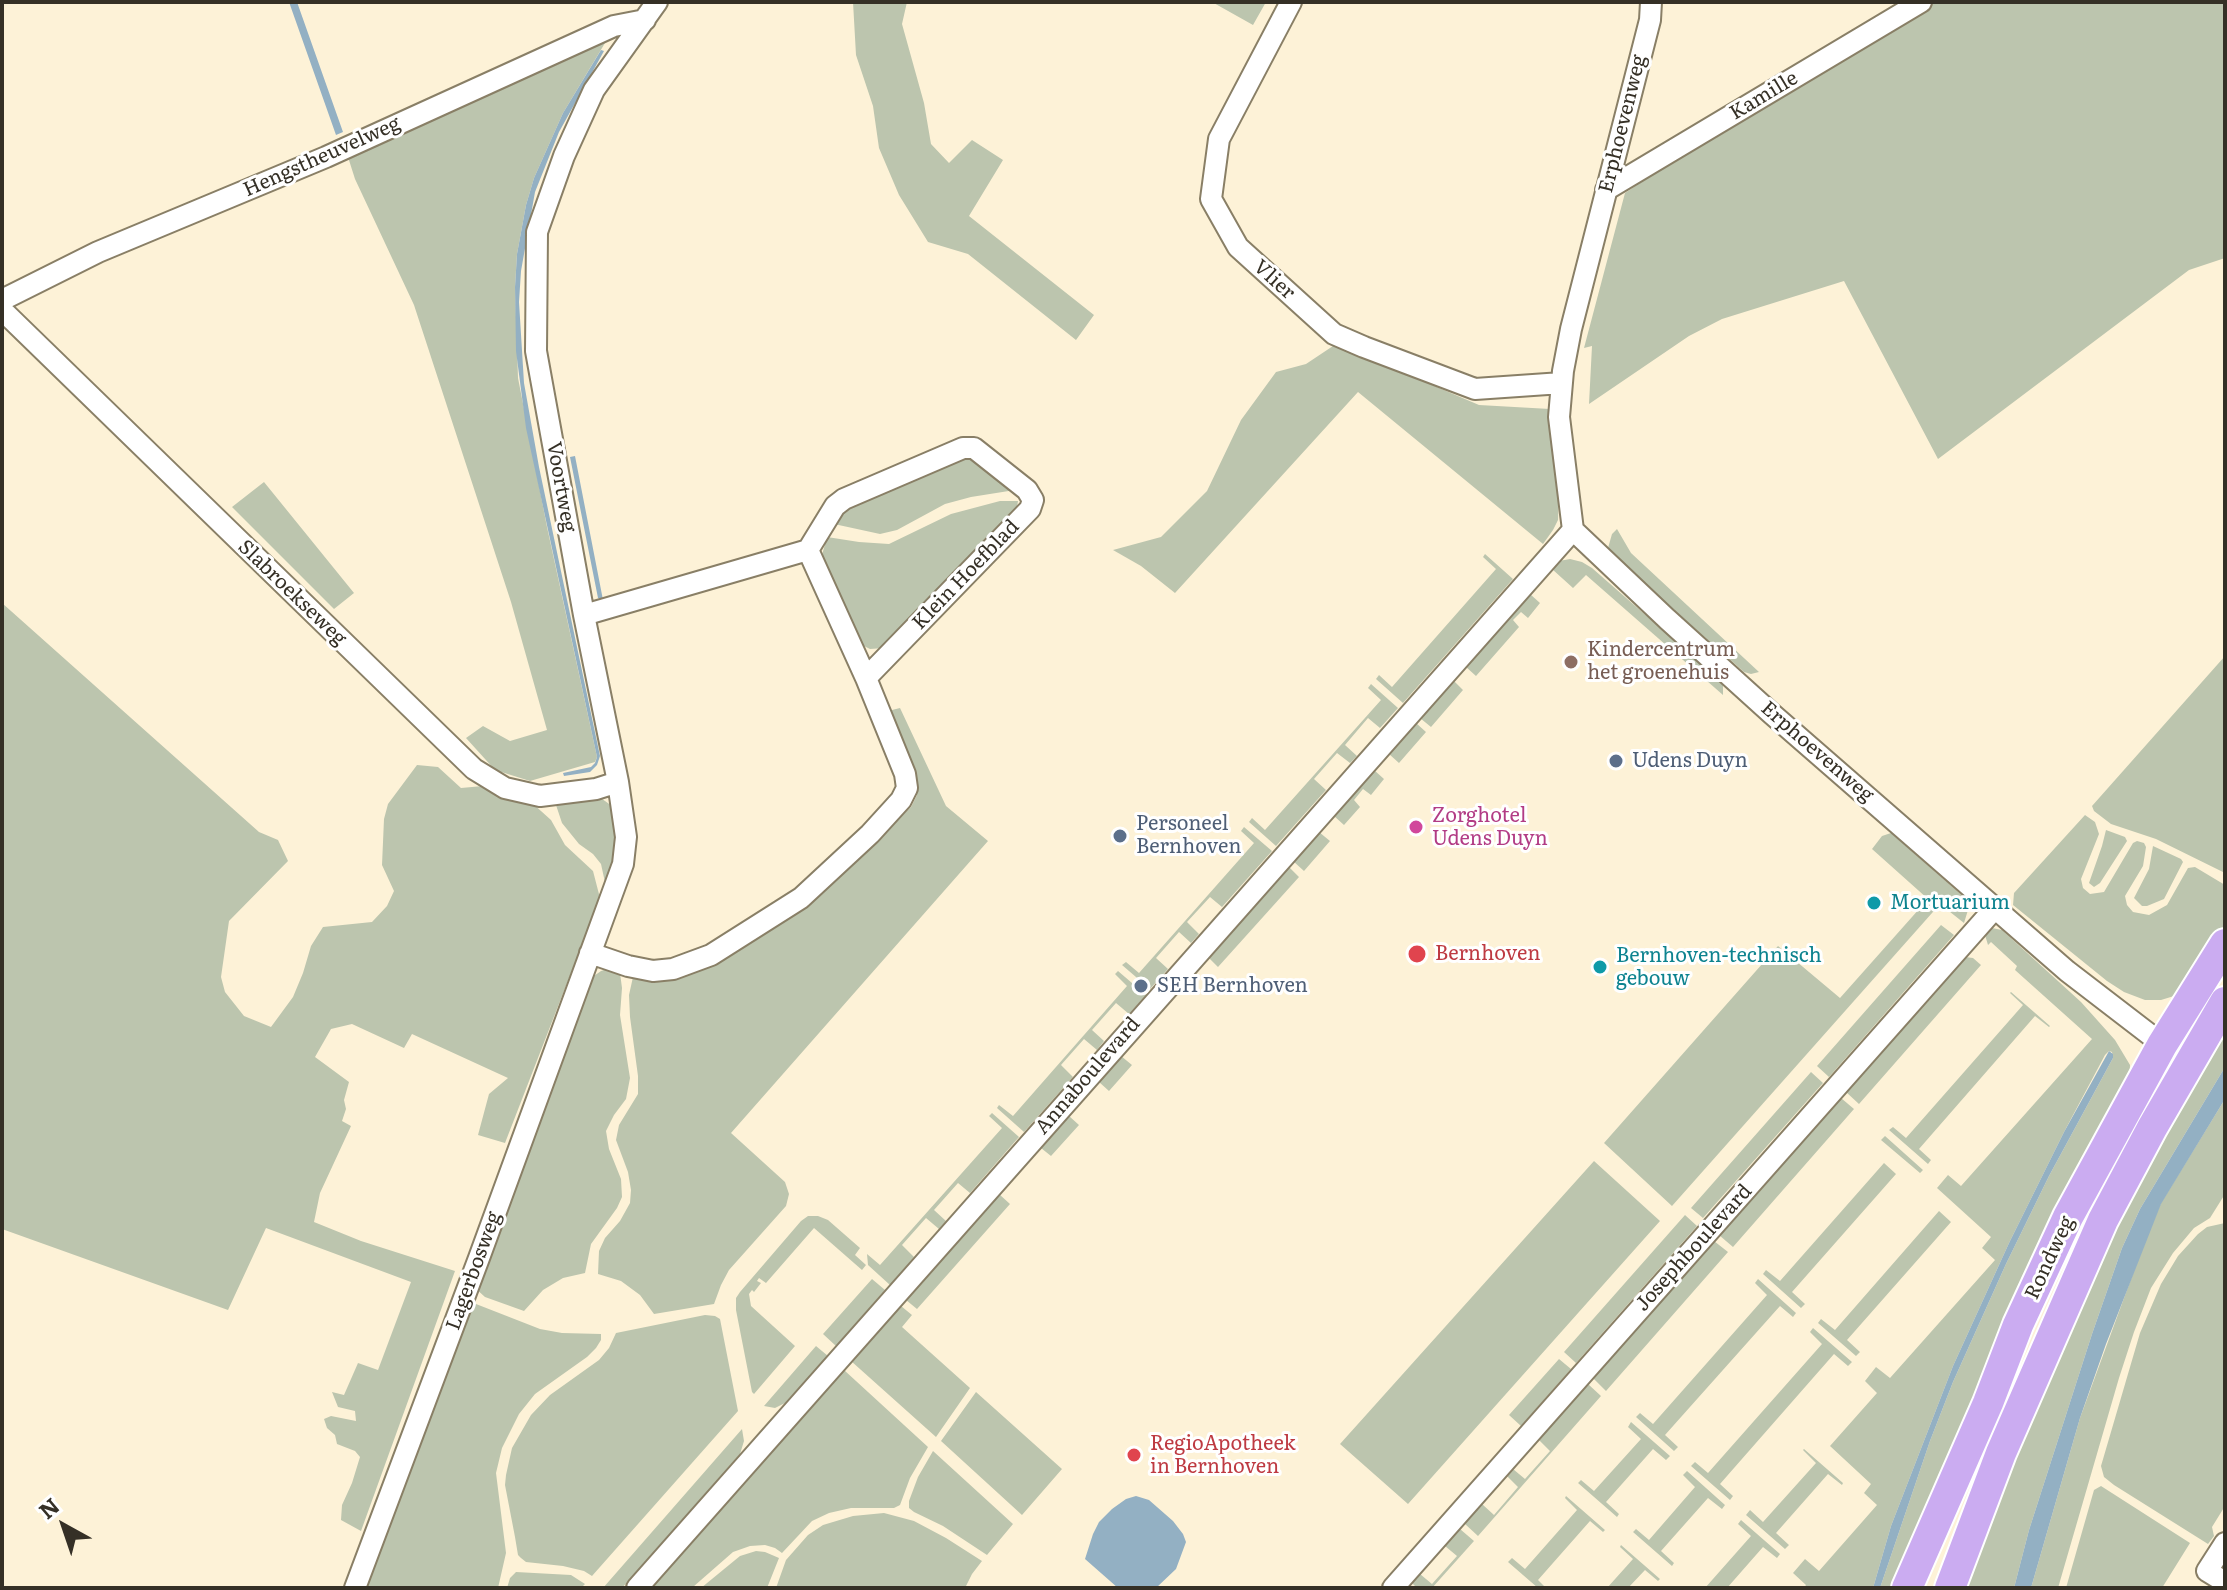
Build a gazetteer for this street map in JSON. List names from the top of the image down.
{
  "streets": {
    "main road": ["Rondweg"],
    "street": [
      "Kamille",
      "Erphoevenweg",
      "Hengstheuvelweg",
      "Vlier",
      "Voortweg",
      "Klein Hoefblad",
      "Slabroekseweg",
      "Annaboulevard",
      "Josephboulevard",
      "Lagerbosweg"
    ]
  },
  "crossings": [
    ["Kamille", "Erphoevenweg"],
    ["Erphoevenweg", "Vlier"],
    ["Erphoevenweg", "Annaboulevard"],
    ["Erphoevenweg", "Josephboulevard"],
    ["Erphoevenweg", "Rondweg"],
    ["Hengstheuvelweg", "Voortweg"],
    ["Voortweg", "Slabroekseweg"],
    ["Voortweg", "Lagerbosweg"]
  ],
  "places": [
    "Kindercentrum het groenehuis",
    "Udens Duyn",
    "Zorghotel Udens Duyn",
    "Personeel Bernhoven",
    "Mortuarium",
    "Bernhoven",
    "Bernhoven-technisch gebouw",
    "SEH Bernhoven",
    "RegioApotheek in Bernhoven"
  ],
  "north": "top left"
}
